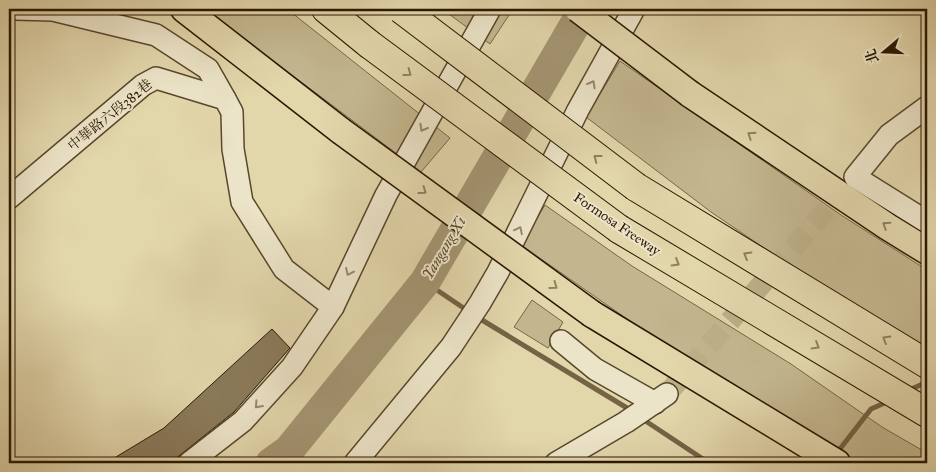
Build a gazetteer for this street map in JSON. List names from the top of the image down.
{
  "streets": {
    "highway": ["Formosa Freeway"],
    "street": ["中華路六段382巷"]
  },
  "water": ["Yangang Xi"],
  "north": "left"
}
